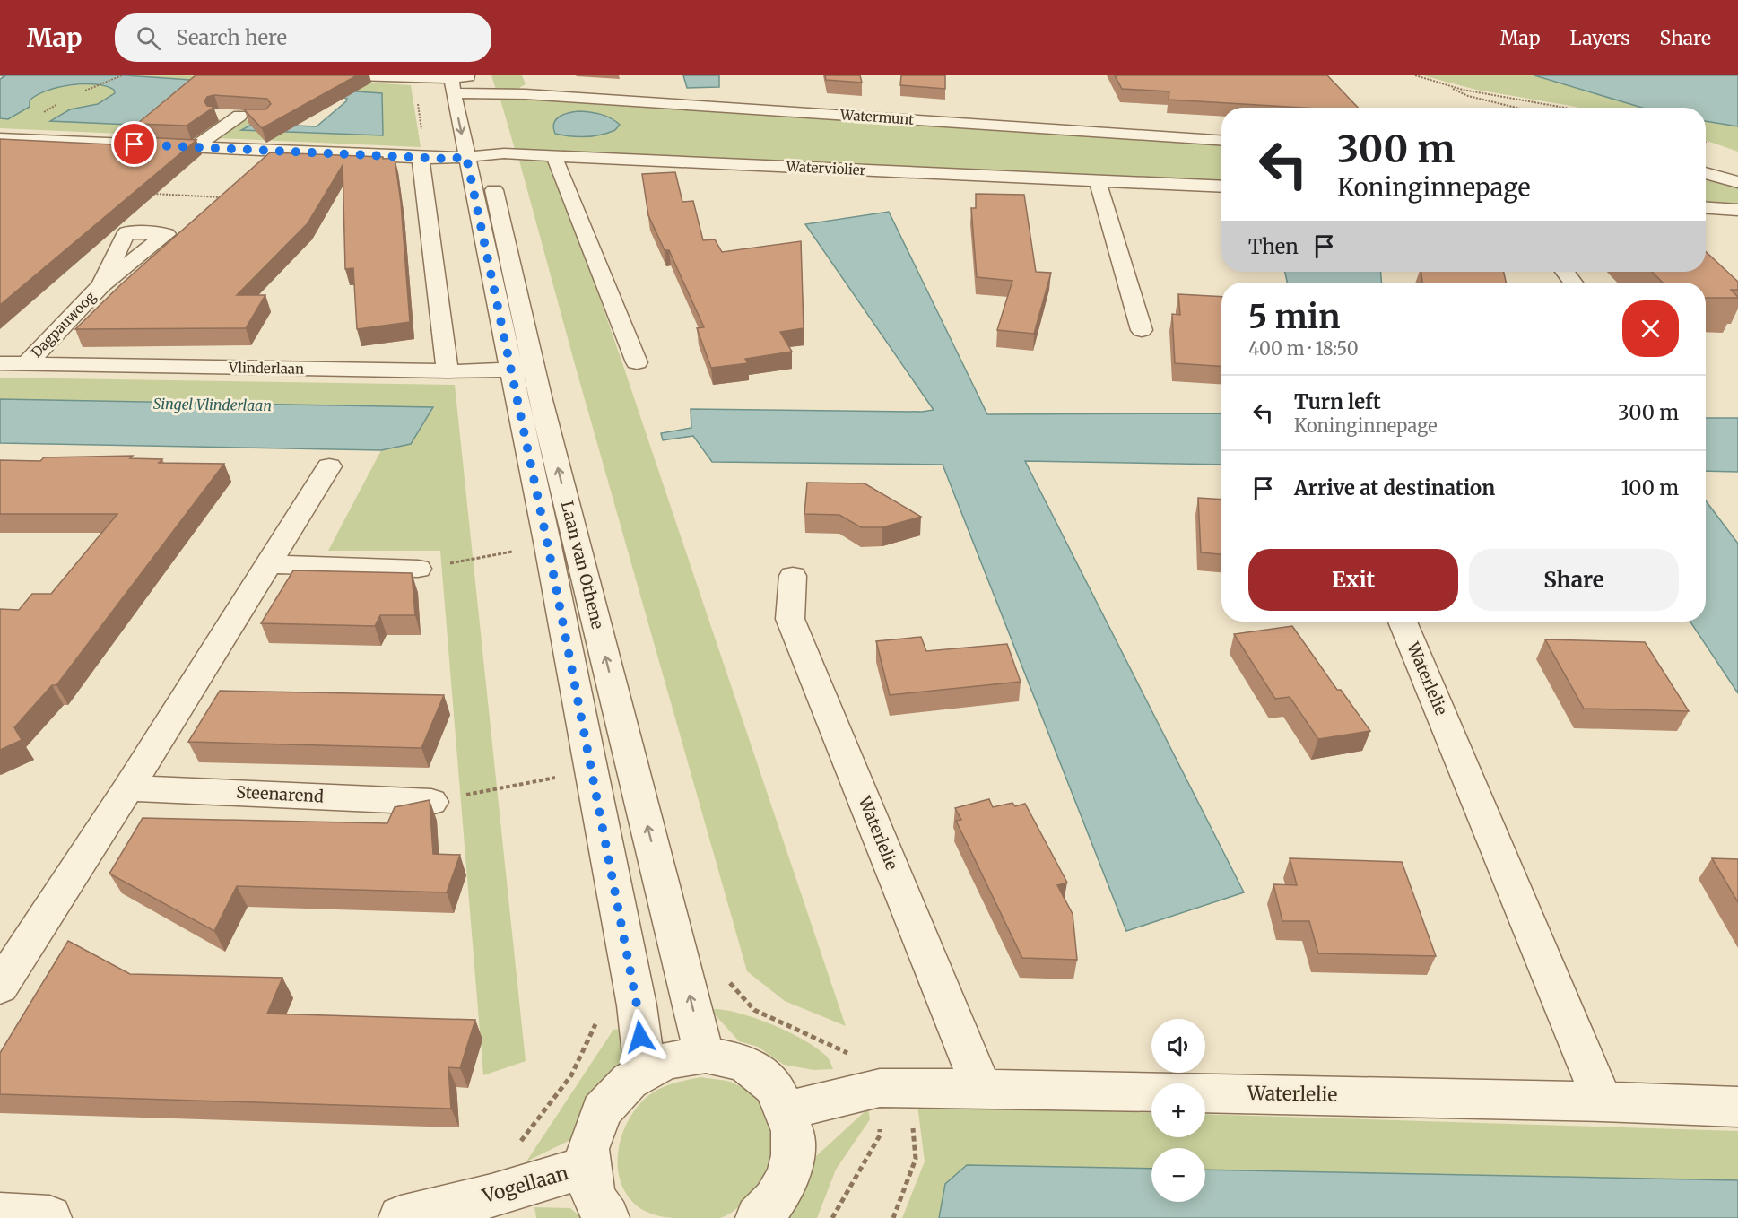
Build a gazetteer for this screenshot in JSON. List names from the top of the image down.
{
  "streets": {
    "street": [
      "Watermunt",
      "Waterviolier",
      "Dagpauwoog",
      "Vlinderlaan",
      "Laan van Othene",
      "Waterlelie",
      "Steenarend",
      "Vogellaan"
    ]
  },
  "crossings": [
    ["Watermunt", "Laan van Othene"],
    ["Waterviolier", "Laan van Othene"],
    ["Dagpauwoog", "Vlinderlaan"],
    ["Vlinderlaan", "Laan van Othene"]
  ],
  "water": ["Singel Vlinderlaan"],
  "page": {
    "header": "Map",
    "search": "Search here",
    "nav": ["Map", "Layers", "Share"],
    "turn": ["300 m", "Koninginnepage"],
    "then": "Then",
    "heading": ["5 min", "400 m · 18:50"],
    "list": [
      {
        "name": "Turn left",
        "note": "Koninginnepage",
        "value": "300 m"
      },
      {
        "name": "Arrive at destination",
        "value": "100 m"
      }
    ],
    "buttons": ["Exit", "Share"],
    "map_buttons": ["+", "−"]
  }
}
